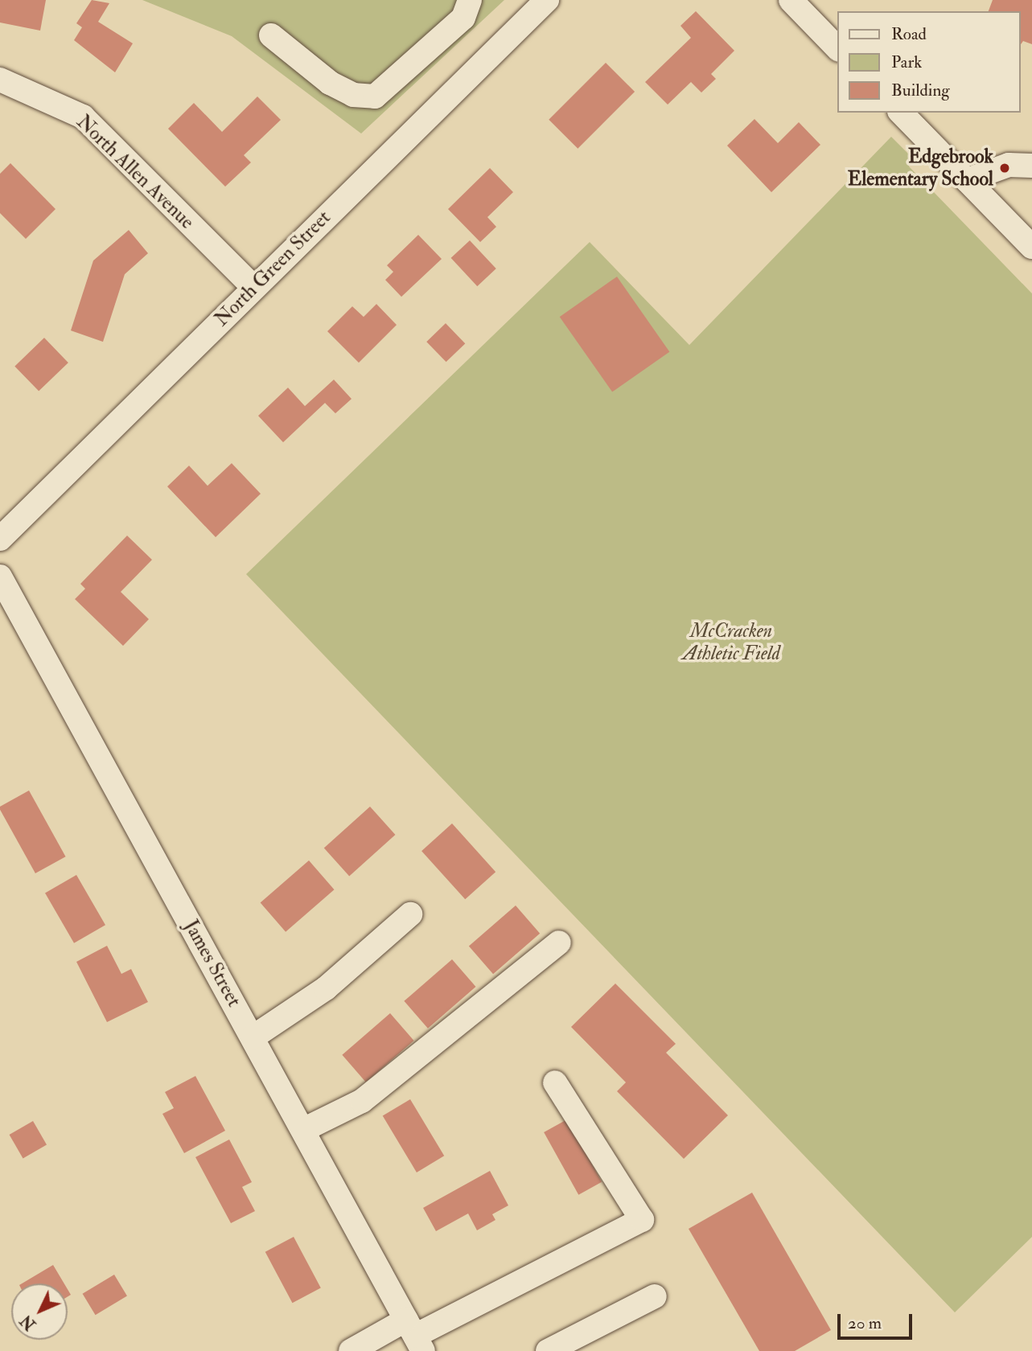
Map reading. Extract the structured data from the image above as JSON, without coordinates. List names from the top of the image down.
{
  "streets": {
    "street": ["North Allen Avenue", "North Green Street", "James Street"]
  },
  "crossings": [
    ["North Allen Avenue", "North Green Street"]
  ],
  "parks": ["McCracken Athletic Field"],
  "places": ["Edgebrook Elementary School"],
  "legend": ["Road", "Park", "Building"],
  "scale_bar": "20 m",
  "north": "bottom left"
}
